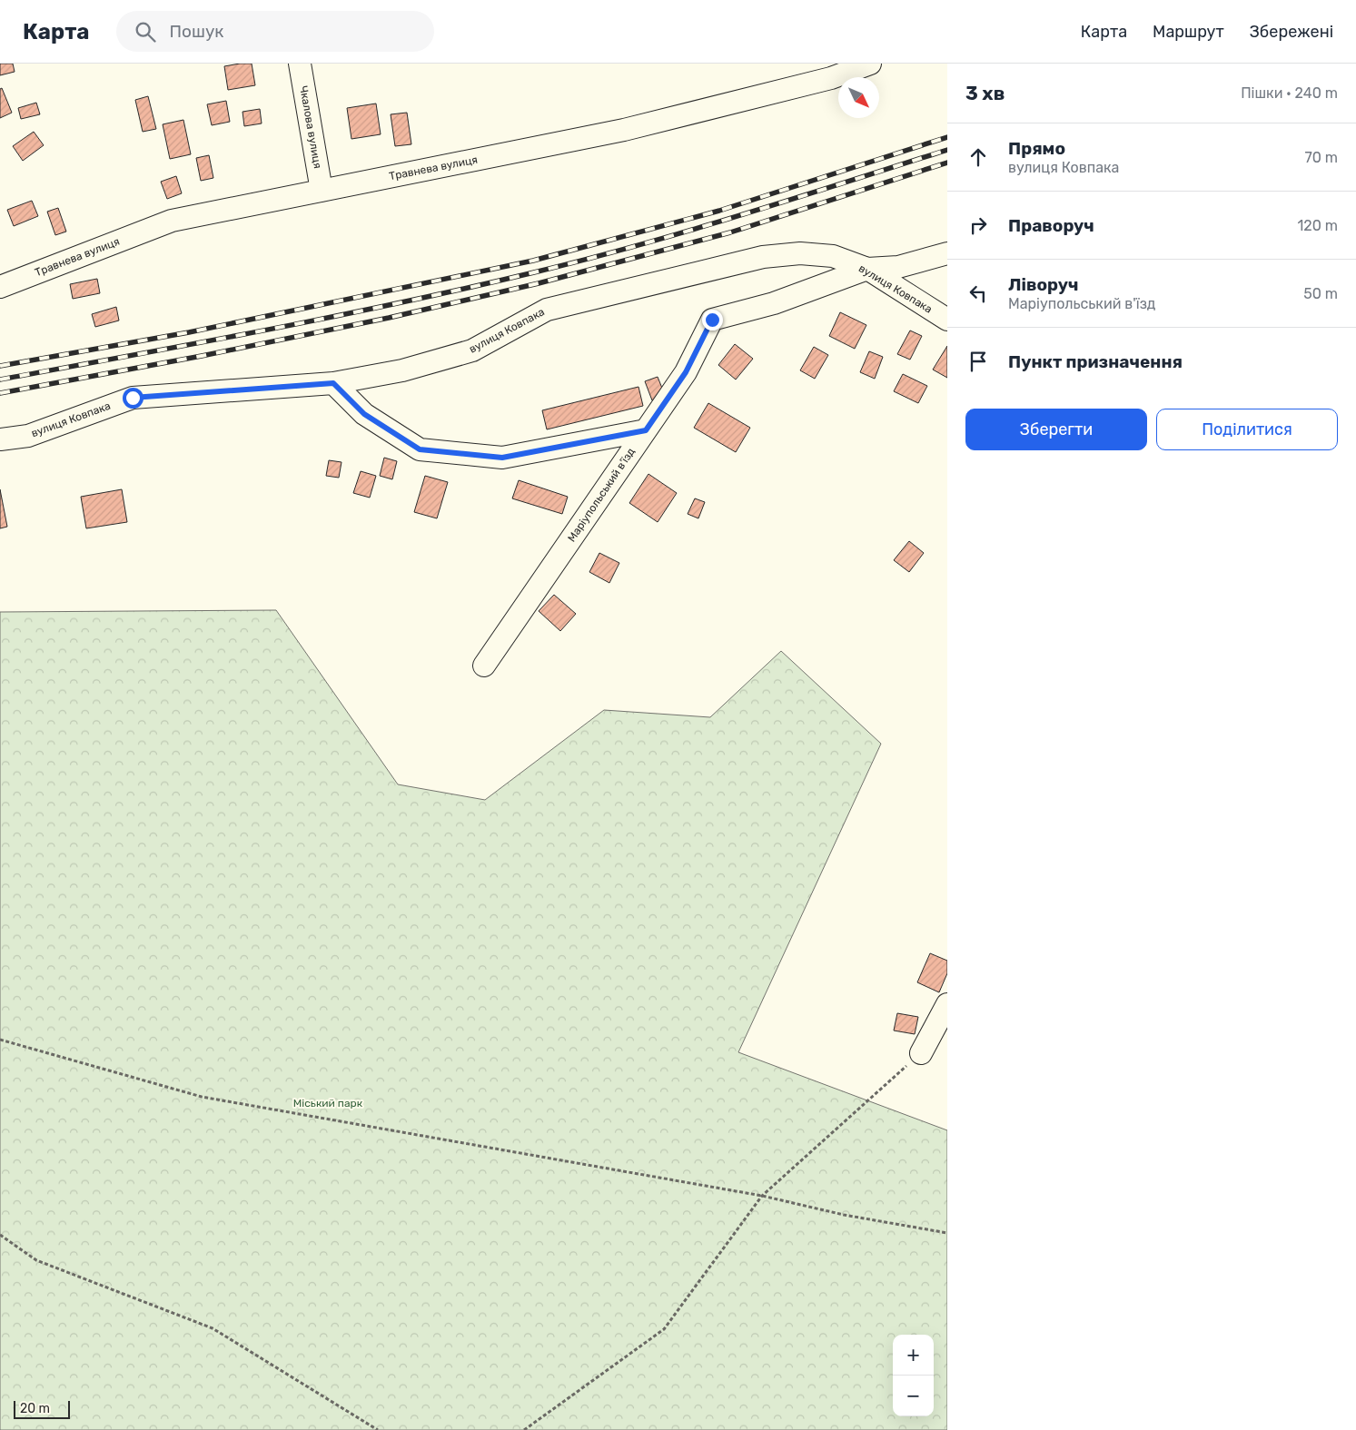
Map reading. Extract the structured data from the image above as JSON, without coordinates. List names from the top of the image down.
{
  "streets": {
    "street": [
      "Чкалова вулиця",
      "Травнева вулиця",
      "вулиця Ковпака",
      "Маріупольський в'їзд"
    ]
  },
  "crossings": [
    ["Чкалова вулиця", "Травнева вулиця"],
    ["вулиця Ковпака", "Маріупольський в'їзд"]
  ],
  "parks": ["Міський парк"],
  "scale_bar": "20 m",
  "north": "bottom right",
  "page": {
    "header": "Карта",
    "search": "Пошук",
    "nav": ["Карта", "Маршрут", "Збережені"],
    "heading": ["3 хв", "Пішки · 240 m"],
    "list": [
      ["Прямо", "вулиця Ковпака", "70 m"],
      ["Праворуч", "120 m"],
      ["Ліворуч", "Маріупольський в'їзд", "50 m"],
      "Пункт призначення"
    ],
    "buttons": ["Зберегти", "Поділитися"],
    "map_buttons": ["+", "−"],
    "scale": "20 m"
  }
}
